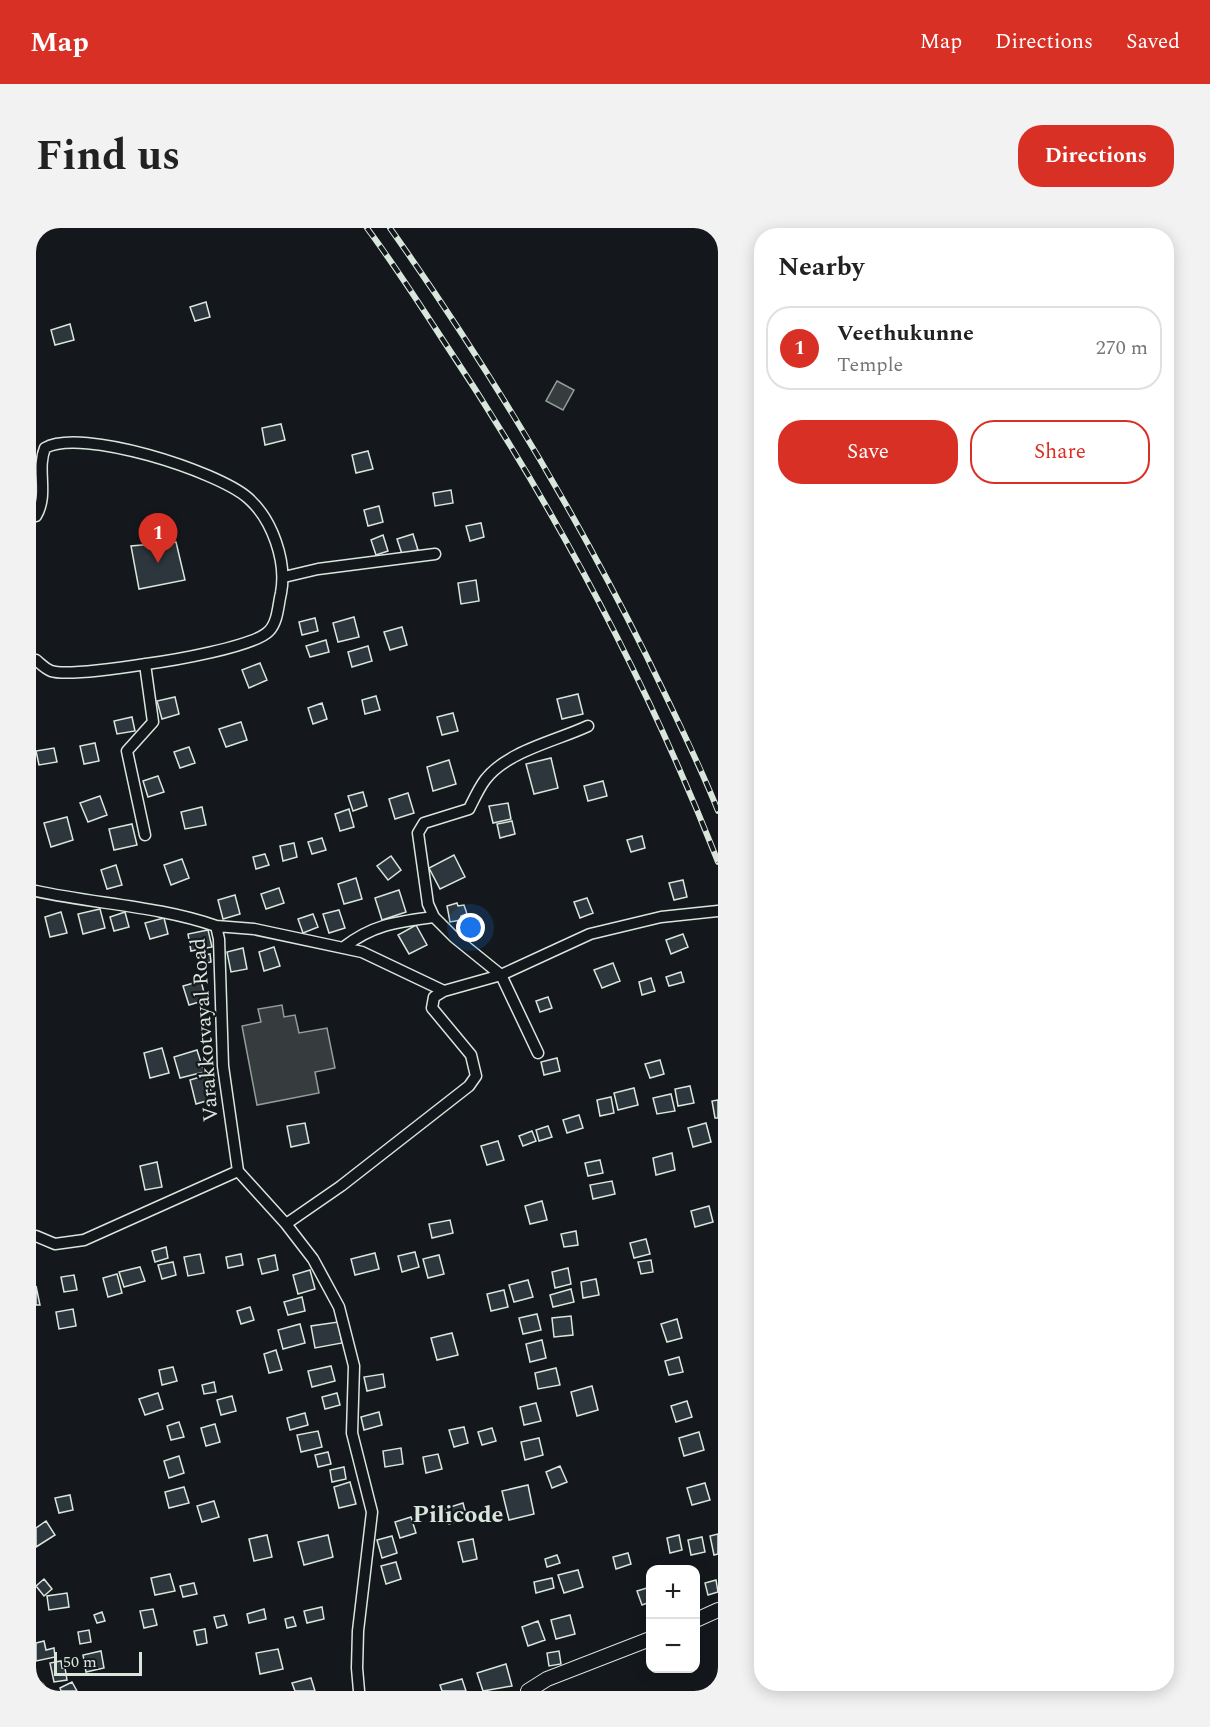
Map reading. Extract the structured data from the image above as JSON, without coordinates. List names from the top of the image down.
{
  "streets": {
    "street": ["Varakkotvayal Road"]
  },
  "districts": ["Pilicode"],
  "scale_bar": "50 m",
  "page": {
    "header": "Map",
    "nav": ["Map", "Directions", "Saved"],
    "title": "Find us",
    "buttons": [
      "Directions",
      ["Save", "Share"]
    ],
    "heading": "Nearby",
    "list": [
      {
        "mark": "1",
        "name": "Veethukunne",
        "note": "Temple",
        "value": "270 m"
      }
    ],
    "pins": "1",
    "map_buttons": ["+", "−"],
    "scale": "50 m"
  }
}
